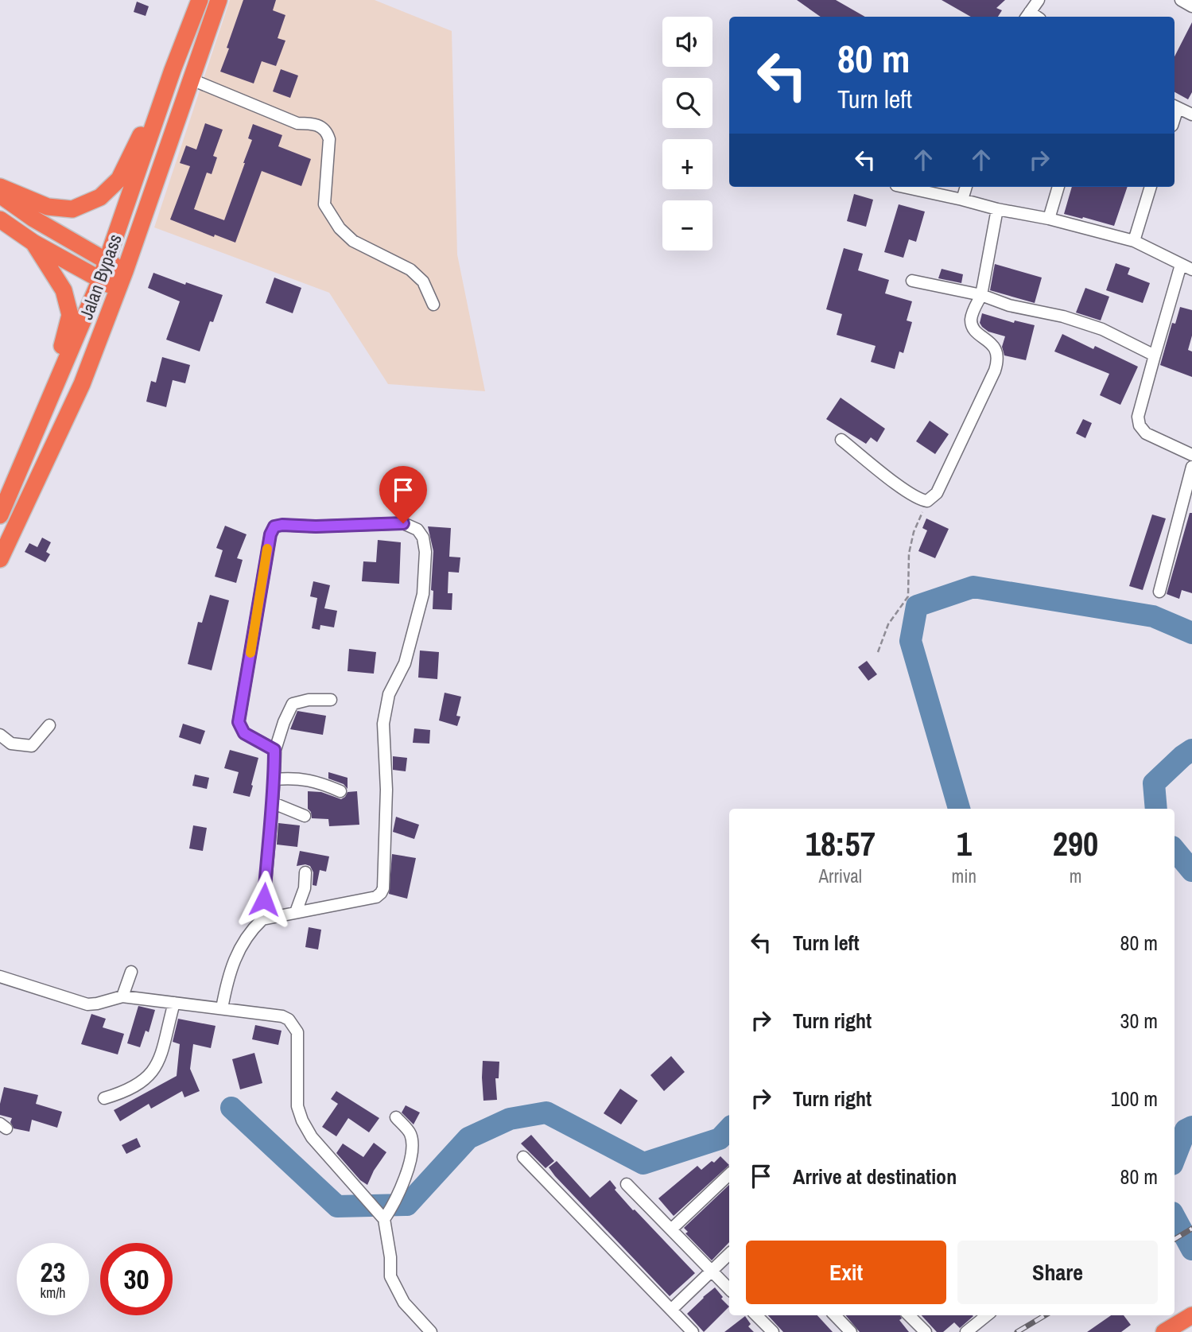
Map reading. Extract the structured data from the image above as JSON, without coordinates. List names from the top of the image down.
{
  "streets": {
    "highway": ["Jalan Bypass"]
  },
  "page": {
    "map_buttons": ["+", "−"],
    "turn": ["80 m", "Turn left"],
    "eta": [
      "18:57",
      "Arrival",
      "1",
      "min",
      "290",
      "m"
    ],
    "list": [
      {
        "name": "Turn left",
        "value": "80 m"
      },
      {
        "name": "Turn right",
        "value": "30 m"
      },
      {
        "name": "Turn right",
        "value": "100 m"
      },
      {
        "name": "Arrive at destination",
        "value": "80 m"
      }
    ],
    "buttons": ["Exit", "Share"],
    "speed": "23 km/h",
    "limit": "30"
  }
}
